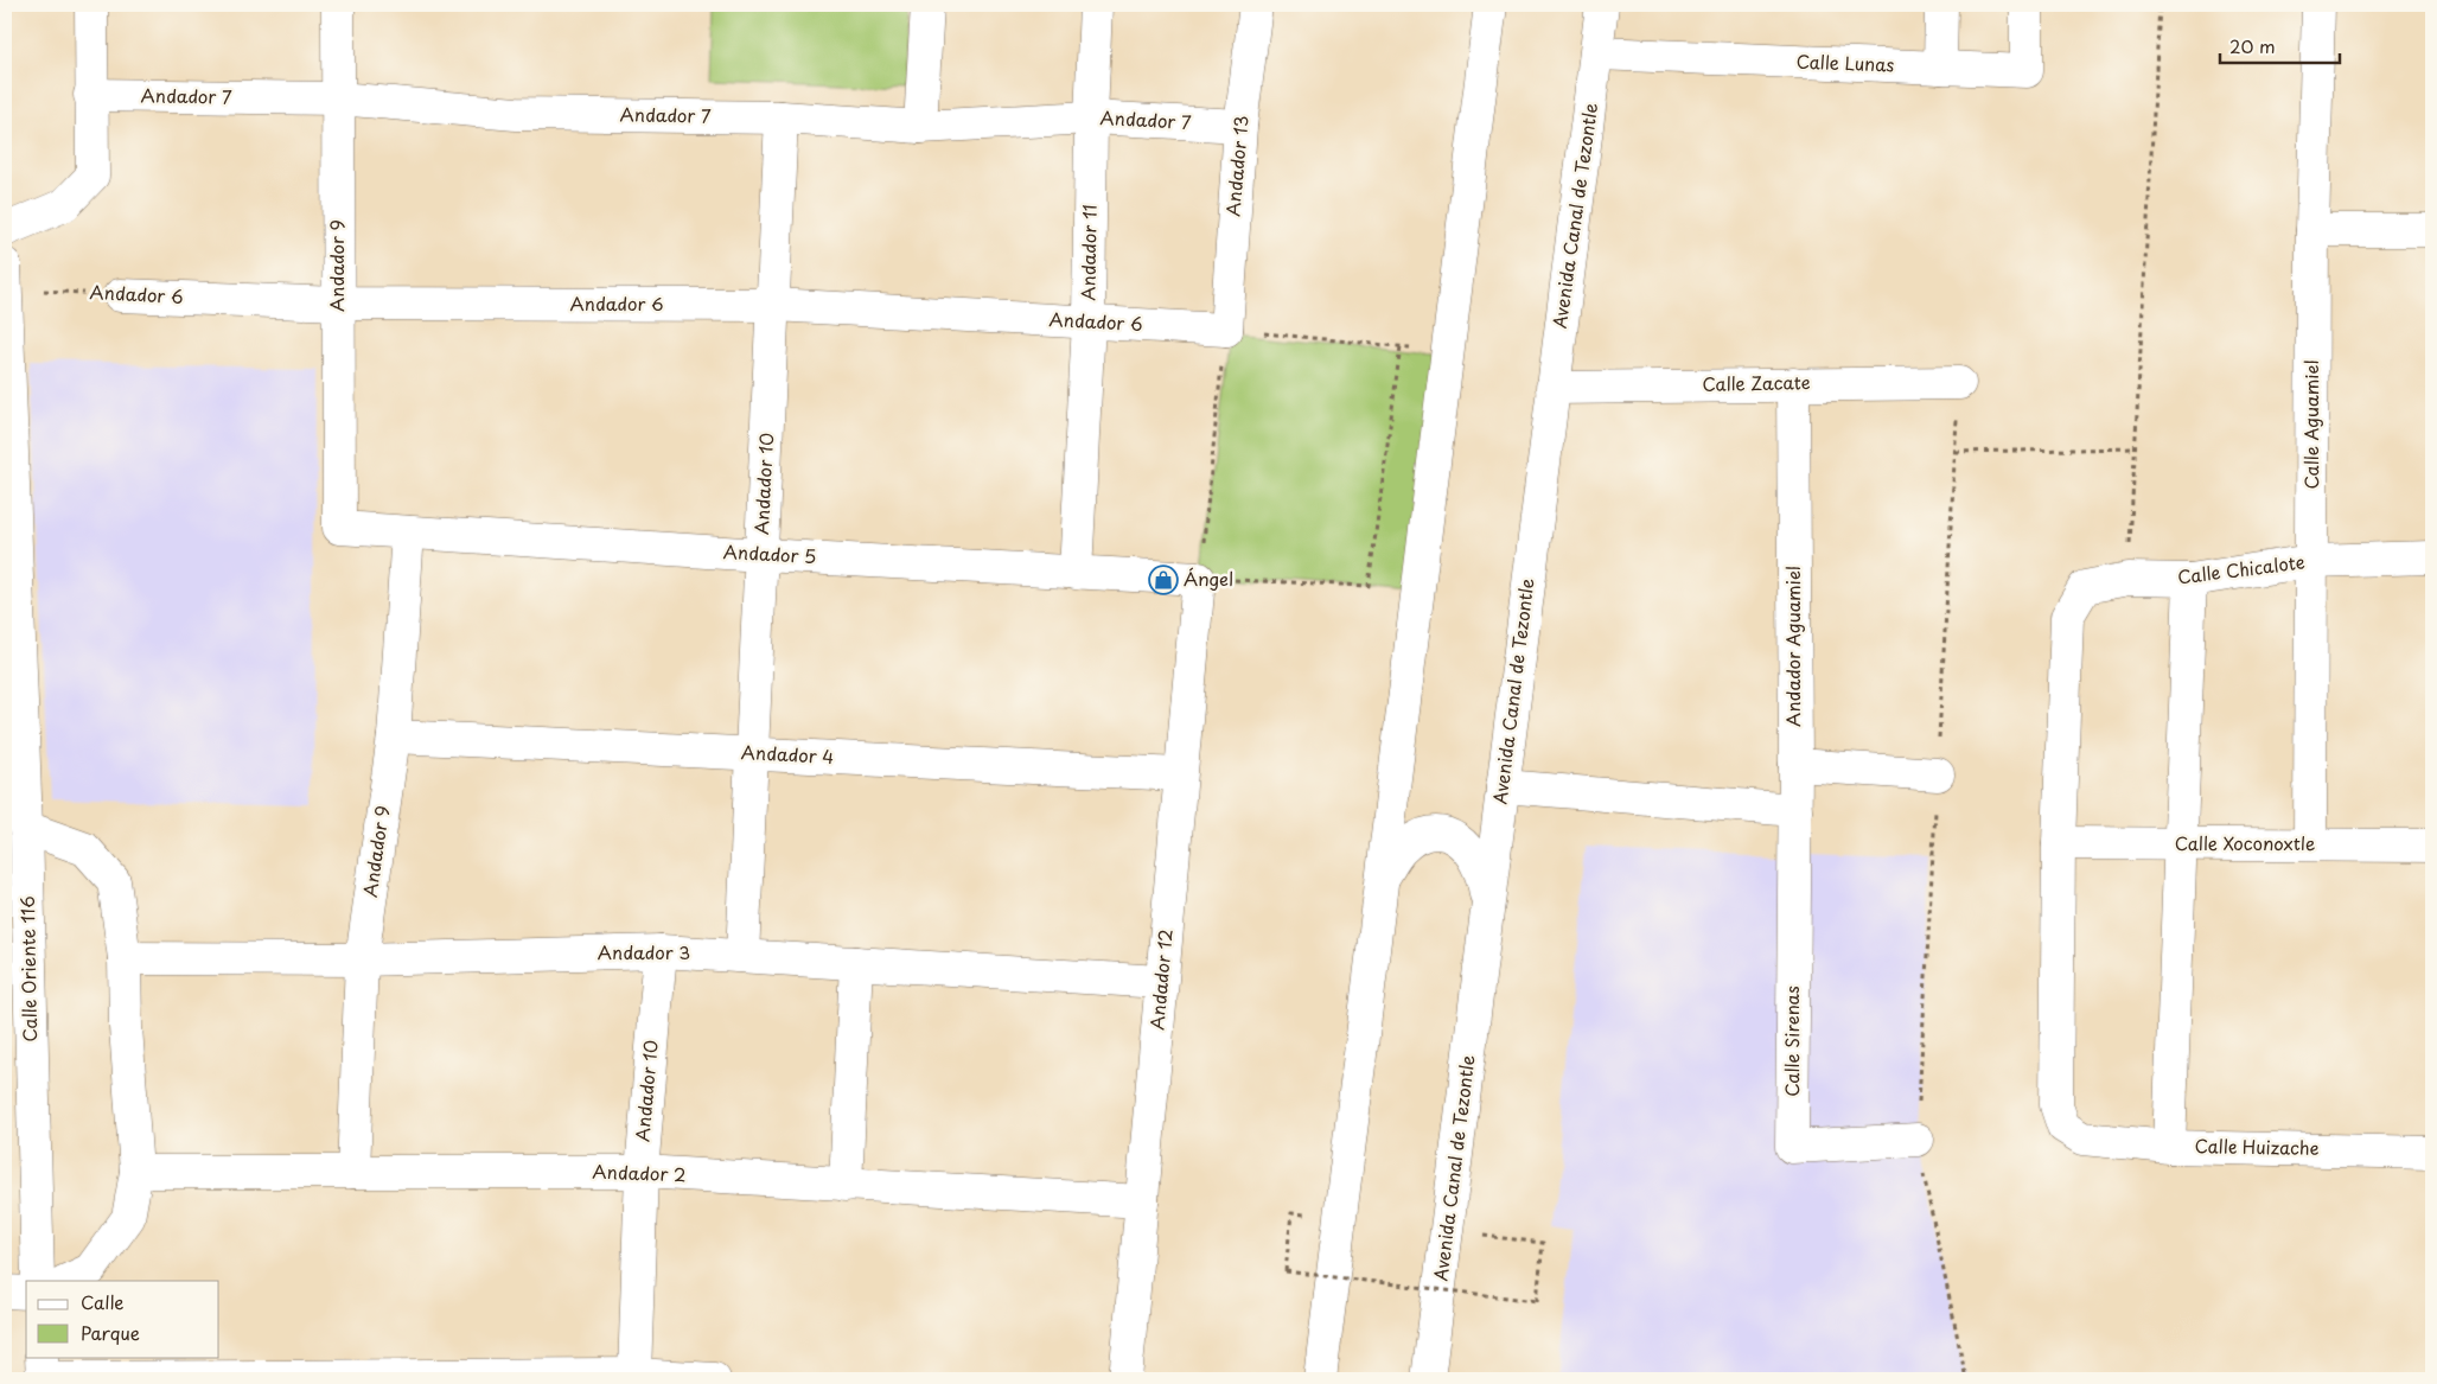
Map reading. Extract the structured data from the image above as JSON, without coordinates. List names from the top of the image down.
{
  "streets": {
    "street": [
      "Calle Lunas",
      "Andador 7",
      "Andador 13",
      "Avenida Canal de Tezontle",
      "Andador 11",
      "Andador 9",
      "Andador 6",
      "Calle Zacate",
      "Calle Aguamiel",
      "Andador 10",
      "Andador 5",
      "Calle Chicalote",
      "Andador Aguamiel",
      "Andador 4",
      "Calle Xoconoxtle",
      "Andador 3",
      "Calle Oriente 116",
      "Andador 12",
      "Calle Sirenas",
      "Calle Huizache",
      "Andador 2"
    ]
  },
  "crossings": [
    ["Calle Lunas", "Avenida Canal de Tezontle"],
    ["Andador 7", "Andador 13"],
    ["Andador 7", "Andador 11"],
    ["Andador 7", "Andador 9"],
    ["Andador 7", "Andador 10"],
    ["Andador 13", "Andador 6"],
    ["Avenida Canal de Tezontle", "Calle Zacate"],
    ["Andador 11", "Andador 6"],
    ["Andador 11", "Andador 5"],
    ["Andador 9", "Andador 6"],
    ["Andador 9", "Andador 5"],
    ["Andador 9", "Andador 4"],
    ["Andador 9", "Andador 3"],
    ["Andador 9", "Andador 2"],
    ["Andador 6", "Andador 10"],
    ["Andador 6", "Calle Oriente 116"],
    ["Calle Zacate", "Andador Aguamiel"],
    ["Calle Aguamiel", "Calle Chicalote"],
    ["Calle Aguamiel", "Calle Xoconoxtle"],
    ["Andador 10", "Andador 5"],
    ["Andador 10", "Andador 4"],
    ["Andador 10", "Andador 3"],
    ["Andador 10", "Andador 2"],
    ["Andador 5", "Andador 12"],
    ["Calle Chicalote", "Calle Xoconoxtle"],
    ["Calle Chicalote", "Calle Huizache"],
    ["Andador Aguamiel", "Calle Sirenas"],
    ["Andador 4", "Andador 12"],
    ["Calle Xoconoxtle", "Calle Huizache"],
    ["Andador 3", "Andador 12"],
    ["Andador 12", "Andador 2"]
  ],
  "places": {
    "shop": ["Ángel"]
  },
  "legend": ["Calle", "Parque"],
  "scale_bar": "20 m"
}
